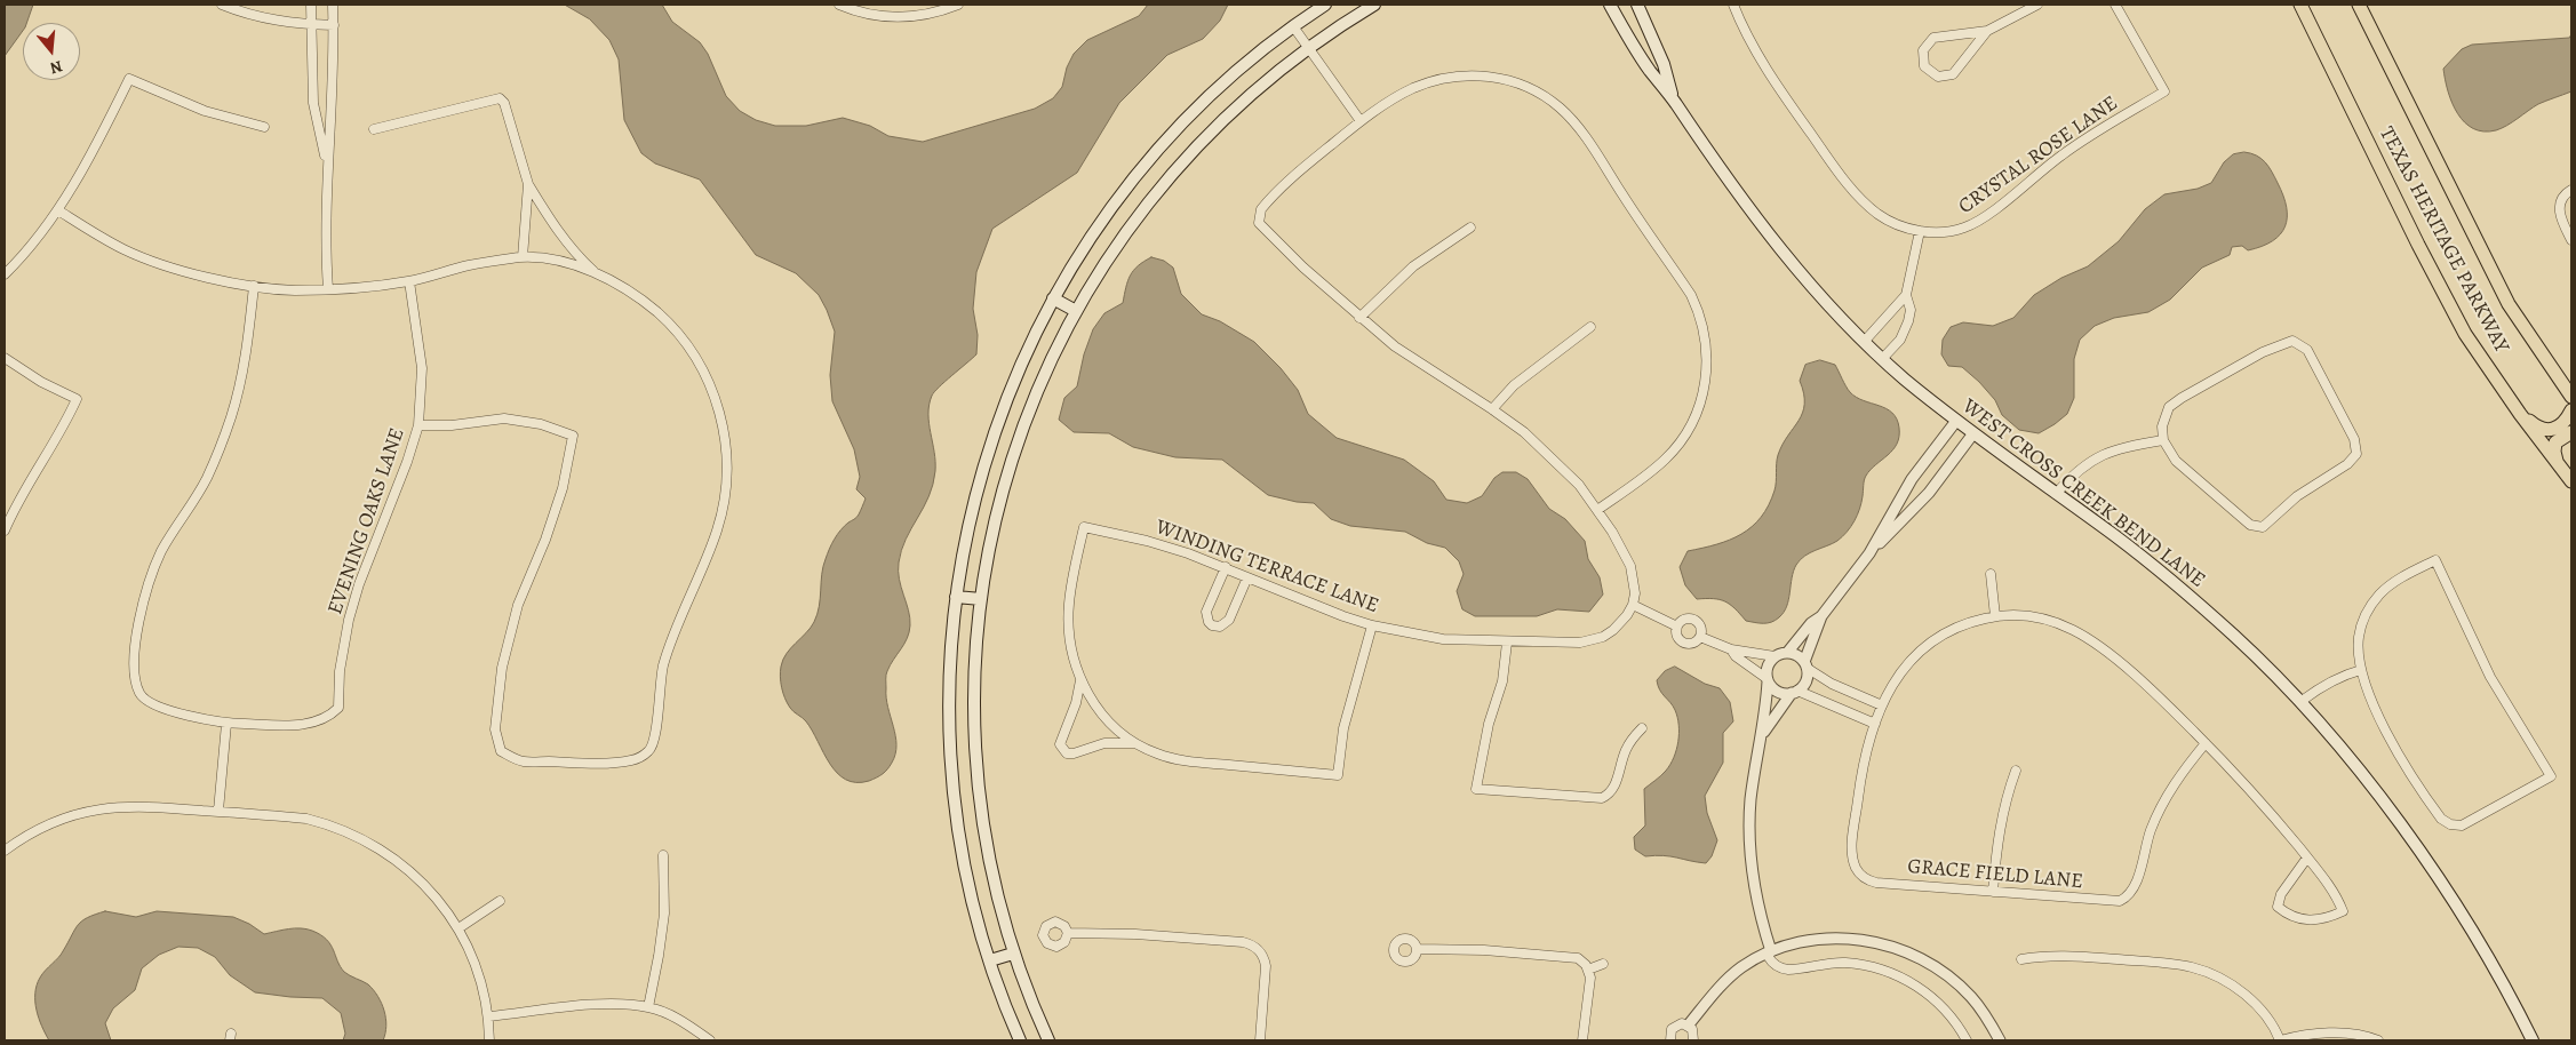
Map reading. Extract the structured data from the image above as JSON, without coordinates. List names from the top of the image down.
{
  "streets": {
    "main road": ["TEXAS HERITAGE PARKWAY", "WEST CROSS CREEK BEND LANE"],
    "street": [
      "CRYSTAL ROSE LANE",
      "EVENING OAKS LANE",
      "WINDING TERRACE LANE",
      "GRACE FIELD LANE"
    ]
  },
  "north": "bottom"
}
